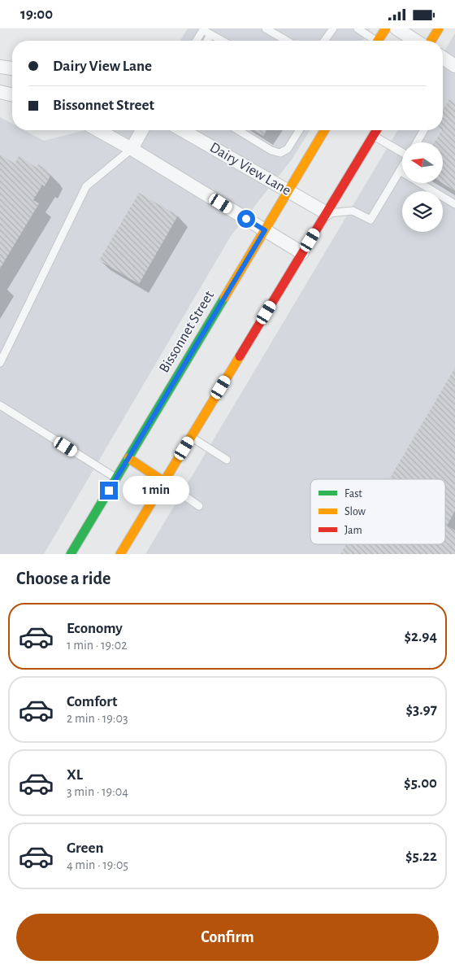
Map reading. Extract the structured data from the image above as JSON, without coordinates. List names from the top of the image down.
{
  "streets": {
    "main road": ["Bissonnet Street"],
    "street": ["Dairy View Lane"]
  },
  "crossings": [
    ["Dairy View Lane", "Bissonnet Street"]
  ],
  "legend": ["Fast", "Slow", "Jam"],
  "north": "left",
  "page": {
    "status": "19:00",
    "banner": ["Dairy View Lane", "Bissonnet Street"],
    "bubble": "1 min",
    "heading": "Choose a ride",
    "list": [
      {
        "name": "Economy",
        "note": "1 min · 19:02",
        "value": "$2.94"
      },
      {
        "name": "Comfort",
        "note": "2 min · 19:03",
        "value": "$3.97"
      },
      {
        "name": "XL",
        "note": "3 min · 19:04",
        "value": "$5.00"
      },
      {
        "name": "Green",
        "note": "4 min · 19:05",
        "value": "$5.22"
      }
    ],
    "buttons": "Confirm"
  }
}
